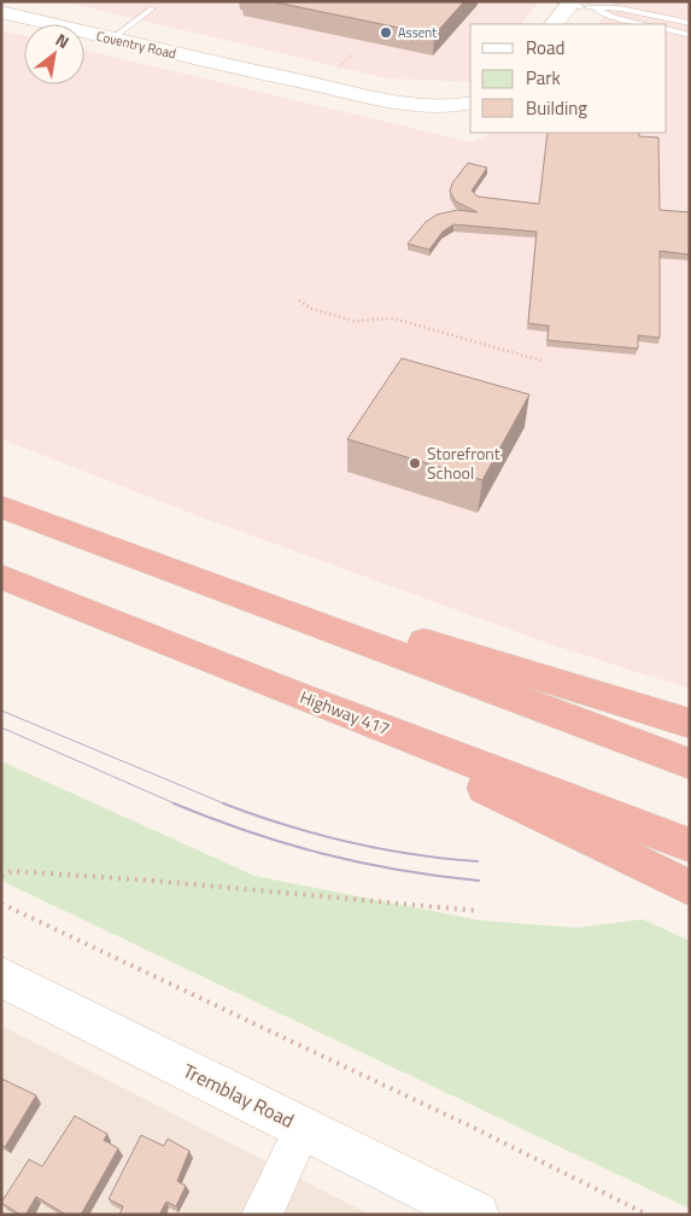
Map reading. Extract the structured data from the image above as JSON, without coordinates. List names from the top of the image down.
{
  "streets": {
    "highway": ["Highway 417"],
    "main road": ["Coventry Road", "Tremblay Road"]
  },
  "places": ["Assent", "Storefront School"],
  "legend": ["Road", "Park", "Building"],
  "north": "top right"
}
